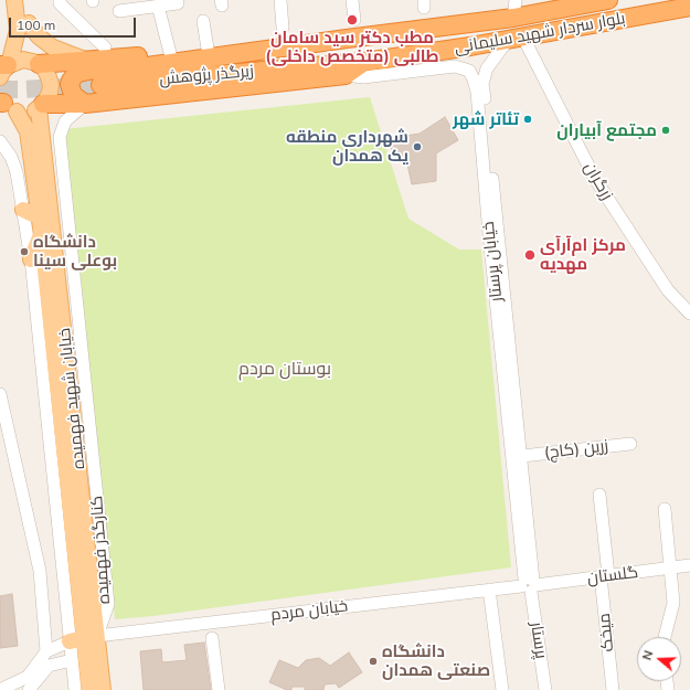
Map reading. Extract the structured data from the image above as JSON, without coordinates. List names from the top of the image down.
{
  "streets": {
    "highway": ["بلوار سردار شهید سلیمانی", "زیرگذر پژوهش"],
    "main road": ["خیابان شهید فهمیده"],
    "street": [
      "زرگران",
      "خیابان پرستار",
      "زرین (کاج)",
      "کنارگذر فهمیده",
      "گلستان",
      "خیابان مردم",
      "میخک",
      "پرستار"
    ]
  },
  "crossings": [
    ["بلوار سردار شهید سلیمانی", "زیرگذر پژوهش"],
    ["بلوار سردار شهید سلیمانی", "زرگران"],
    ["بلوار سردار شهید سلیمانی", "خیابان پرستار"],
    ["زرگران", "خیابان پرستار"],
    ["خیابان پرستار", "زرین (کاج)"],
    ["خیابان پرستار", "گلستان"],
    ["خیابان پرستار", "خیابان مردم"],
    ["خیابان پرستار", "پرستار"],
    ["خیابان شهید فهمیده", "کنارگذر فهمیده"],
    ["خیابان شهید فهمیده", "خیابان مردم"],
    ["کنارگذر فهمیده", "خیابان مردم"],
    ["گلستان", "خیابان مردم"],
    ["گلستان", "میخک"],
    ["گلستان", "پرستار"],
    ["خیابان مردم", "پرستار"]
  ],
  "districts": ["بوستان مردم"],
  "places": [
    "مطب دکتر سید سامان طالبی (متخصص داخلی)",
    "تئاتر شهر",
    "مجتمع آبیاران",
    "شهرداری منطقه یک همدان",
    "دانشگاه بوعلی سینا",
    "مرکز ام‌آر‌آی مهدیه",
    "دانشگاه صنعتی همدان"
  ],
  "scale_bar": "100 m",
  "north": "left"
}
